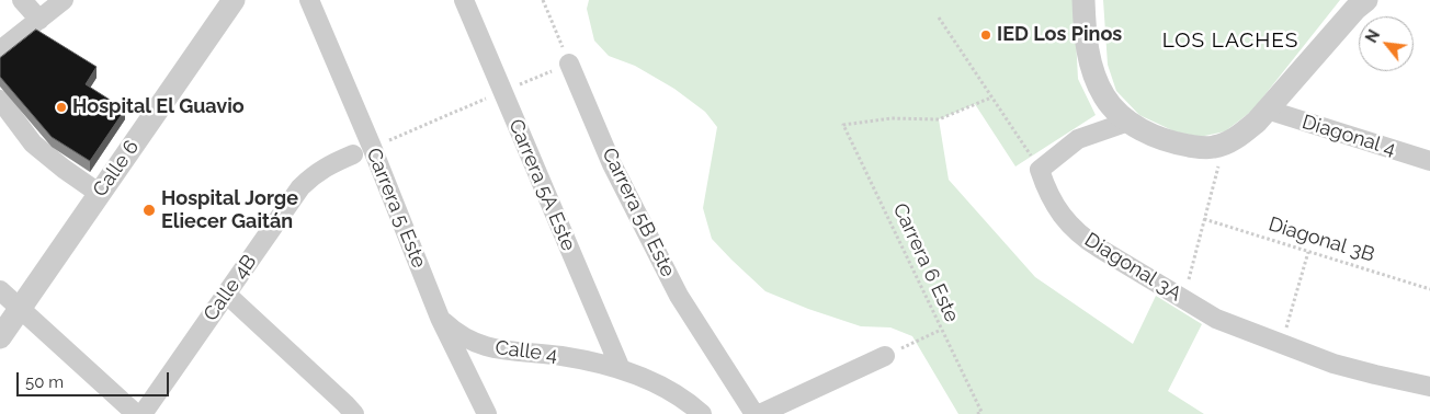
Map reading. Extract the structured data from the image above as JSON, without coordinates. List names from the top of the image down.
{
  "streets": {
    "street": [
      "Diagonal 4",
      "Calle 6",
      "Carrera 5A Este",
      "Carrera 5 Este",
      "Carrera 5B Este",
      "Diagonal 3A",
      "Calle 4B",
      "Calle 4"
    ],
    "path": ["Diagonal 3B", "Carrera 6 Este"]
  },
  "crossings": [
    ["Carrera 5A Este", "Calle 4"],
    ["Carrera 5 Este", "Calle 4"]
  ],
  "districts": ["LOS LACHES"],
  "places": ["IED Los Pinos", "Hospital El Guavio", "Hospital Jorge Eliecer Gaitán"],
  "scale_bar": "50 m",
  "north": "top left"
}
